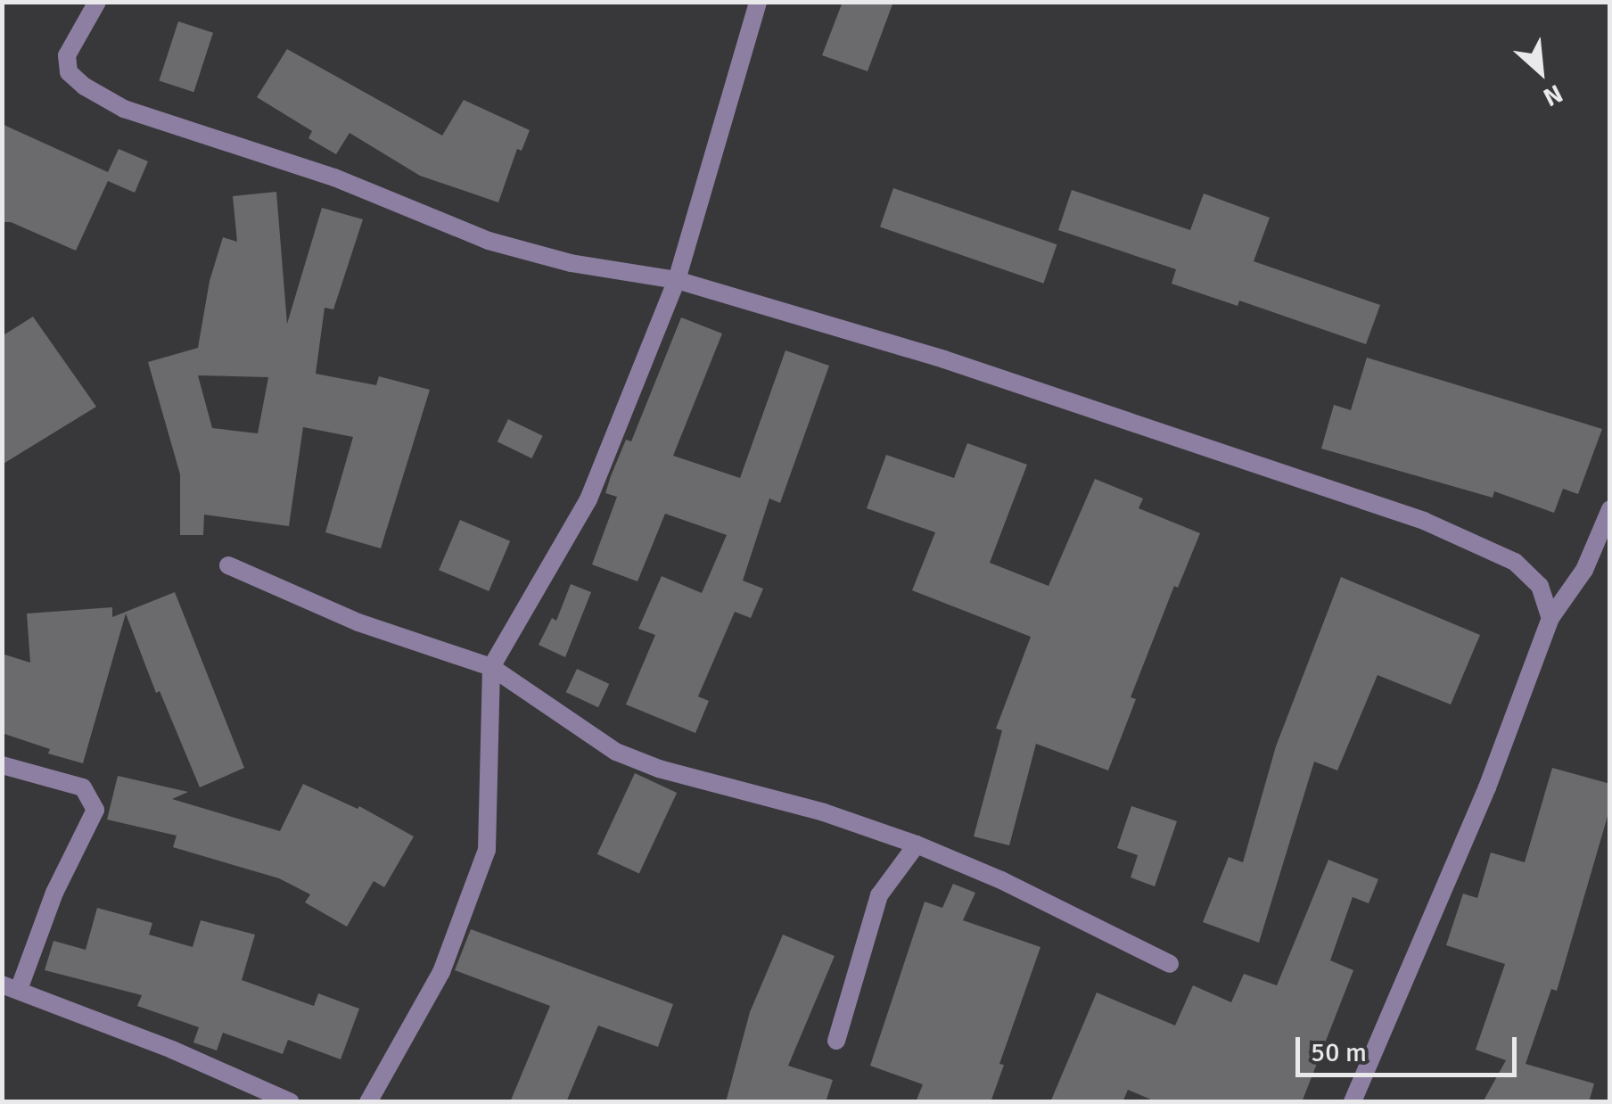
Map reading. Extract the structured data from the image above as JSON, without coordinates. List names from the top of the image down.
{
  "scale_bar": "50 m",
  "north": "bottom right"
}
